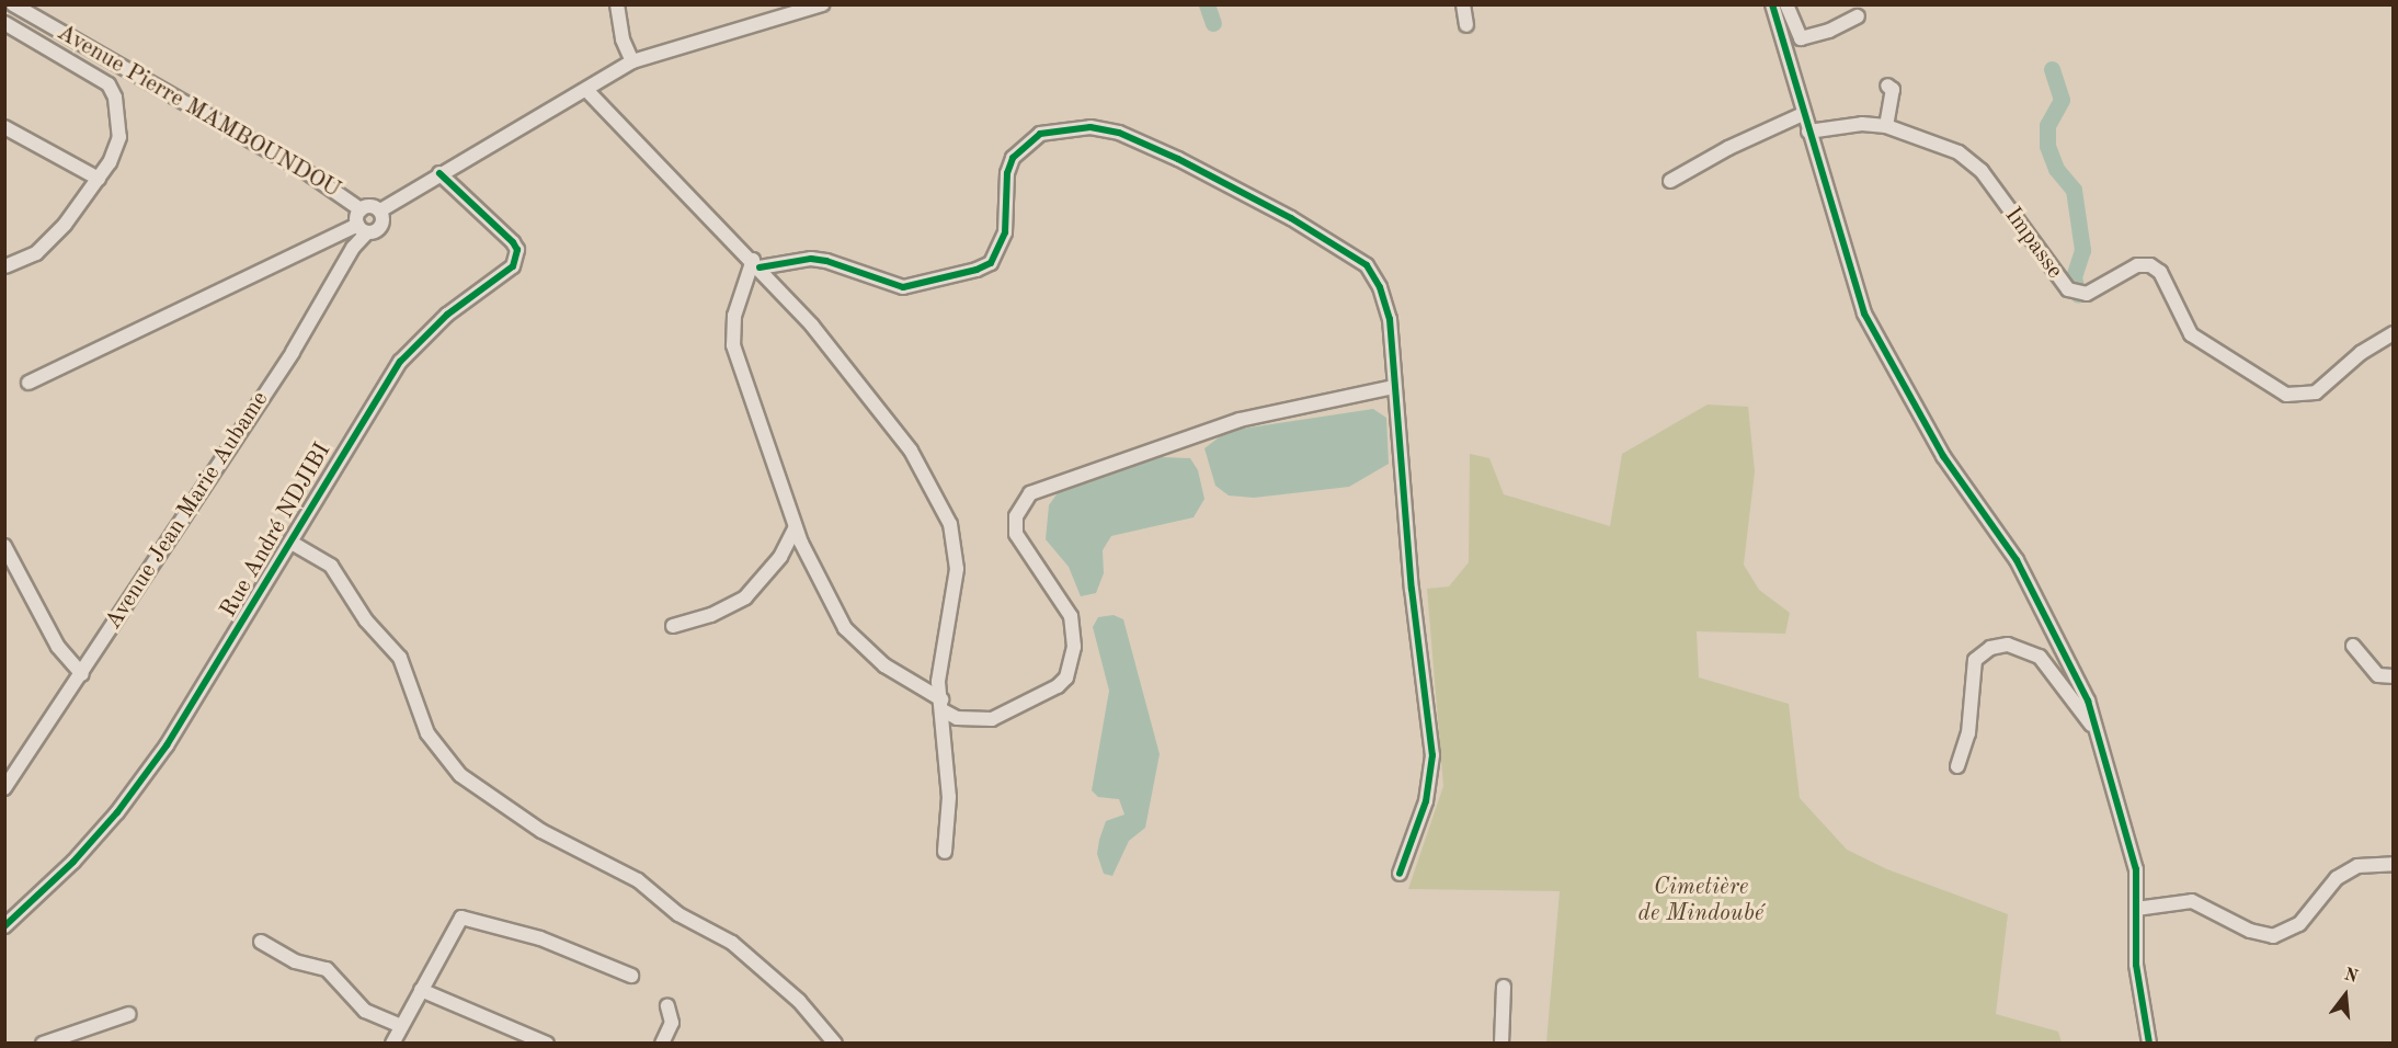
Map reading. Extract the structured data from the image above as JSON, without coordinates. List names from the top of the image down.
{
  "streets": {
    "street": [
      "Avenue Pierre MAMBOUNDOU",
      "Impasse",
      "Avenue Jean Marie Aubame",
      "Rue André NDJIBI"
    ]
  },
  "parks": ["Cimetière de Mindoubé"],
  "north": "top"
}
